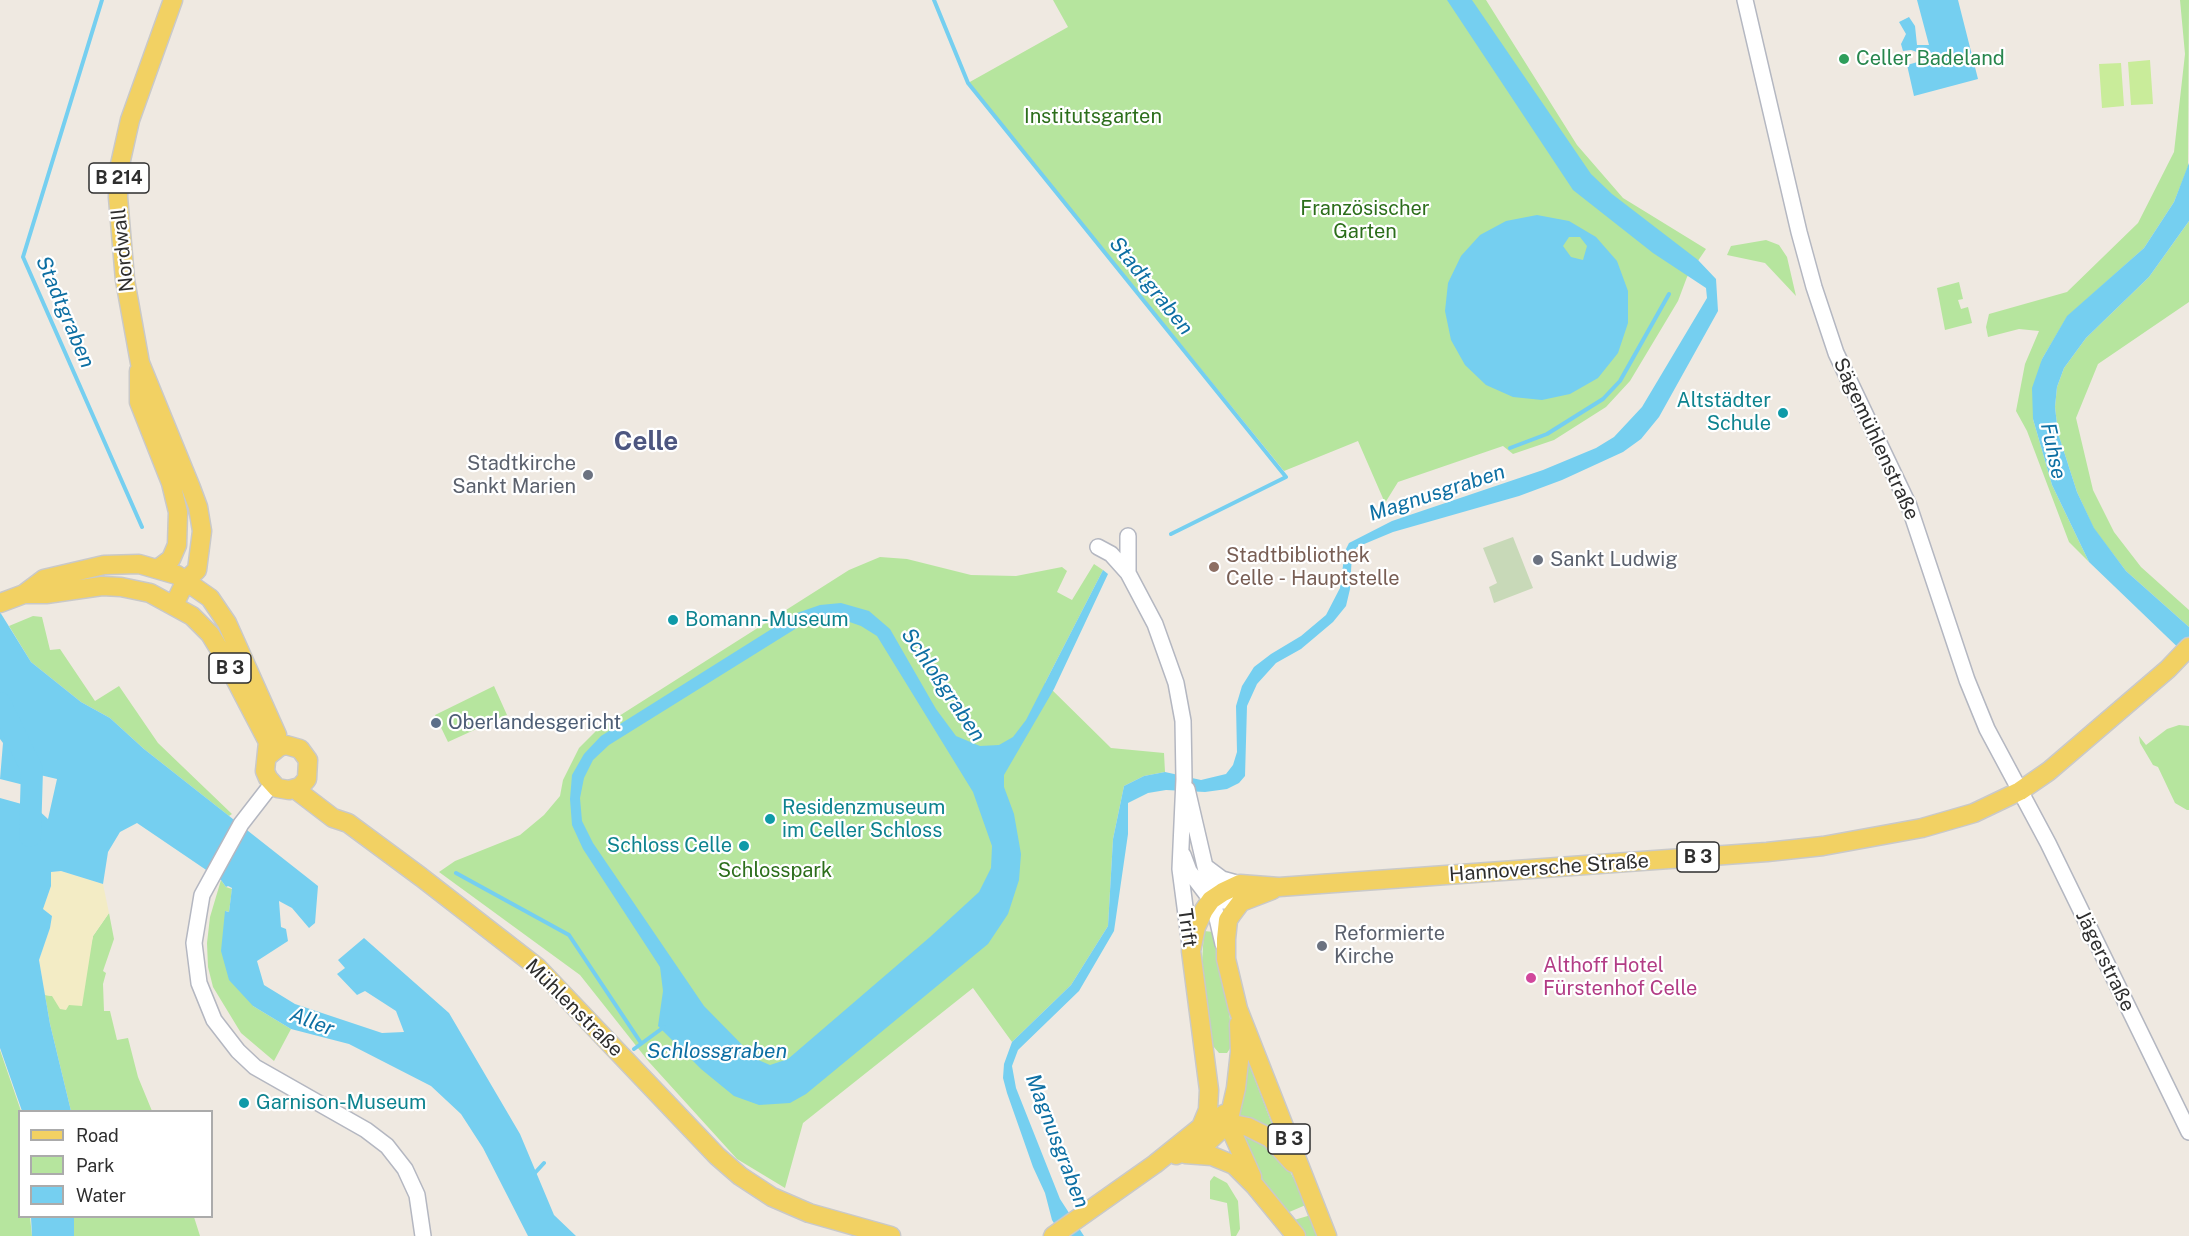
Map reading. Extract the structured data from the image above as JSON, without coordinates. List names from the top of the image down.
{
  "streets": {
    "main road": [
      "B 214",
      "Nordwall",
      "B 3",
      "Hannoversche Straße",
      "Trift",
      "Mühlenstraße"
    ],
    "street": ["Sägemühlenstraße", "Jägerstraße"]
  },
  "crossings": [
    ["B 214", "Nordwall"],
    ["B 214", "B 3"],
    ["Nordwall", "B 3"],
    ["Sägemühlenstraße", "Hannoversche Straße"],
    ["Sägemühlenstraße", "Jägerstraße"],
    ["B 3", "Hannoversche Straße"],
    ["B 3", "Trift"],
    ["B 3", "Mühlenstraße"],
    ["Hannoversche Straße", "Jägerstraße"]
  ],
  "districts": ["Celle"],
  "water": [
    "Stadtgraben",
    "Fuhse",
    "Magnusgraben",
    "Schloßgraben",
    "Aller",
    "Schlossgraben"
  ],
  "parks": ["Institutsgarten", "Französischer Garten", "Schlosspark"],
  "places": [
    "Celler Badeland",
    "Altstädter Schule",
    "Stadtkirche Sankt Marien",
    "Sankt Ludwig",
    "Stadtbibliothek Celle - Hauptstelle",
    "Bomann-Museum",
    "Oberlandesgericht",
    "Residenzmuseum im Celler Schloss",
    "Schloss Celle",
    "Reformierte Kirche",
    "Althoff Hotel Fürstenhof Celle",
    "Garnison-Museum"
  ],
  "legend": ["Road", "Park", "Water"]
}
